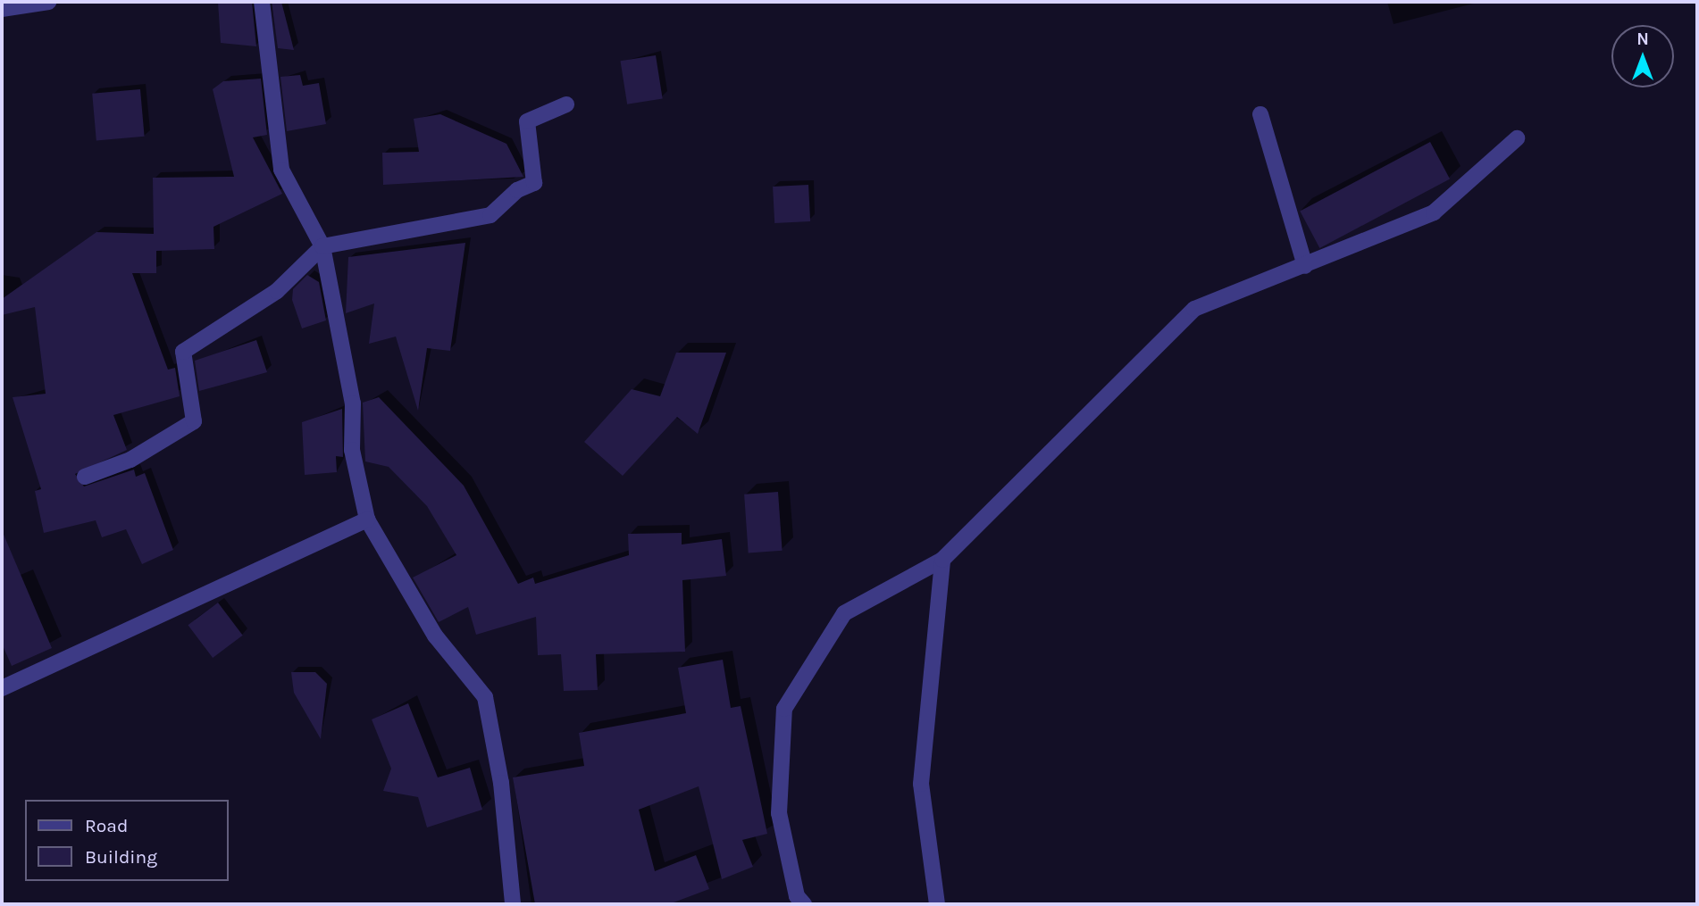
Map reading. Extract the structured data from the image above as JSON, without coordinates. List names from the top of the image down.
{
  "legend": ["Road", "Building"],
  "north": "top"
}
